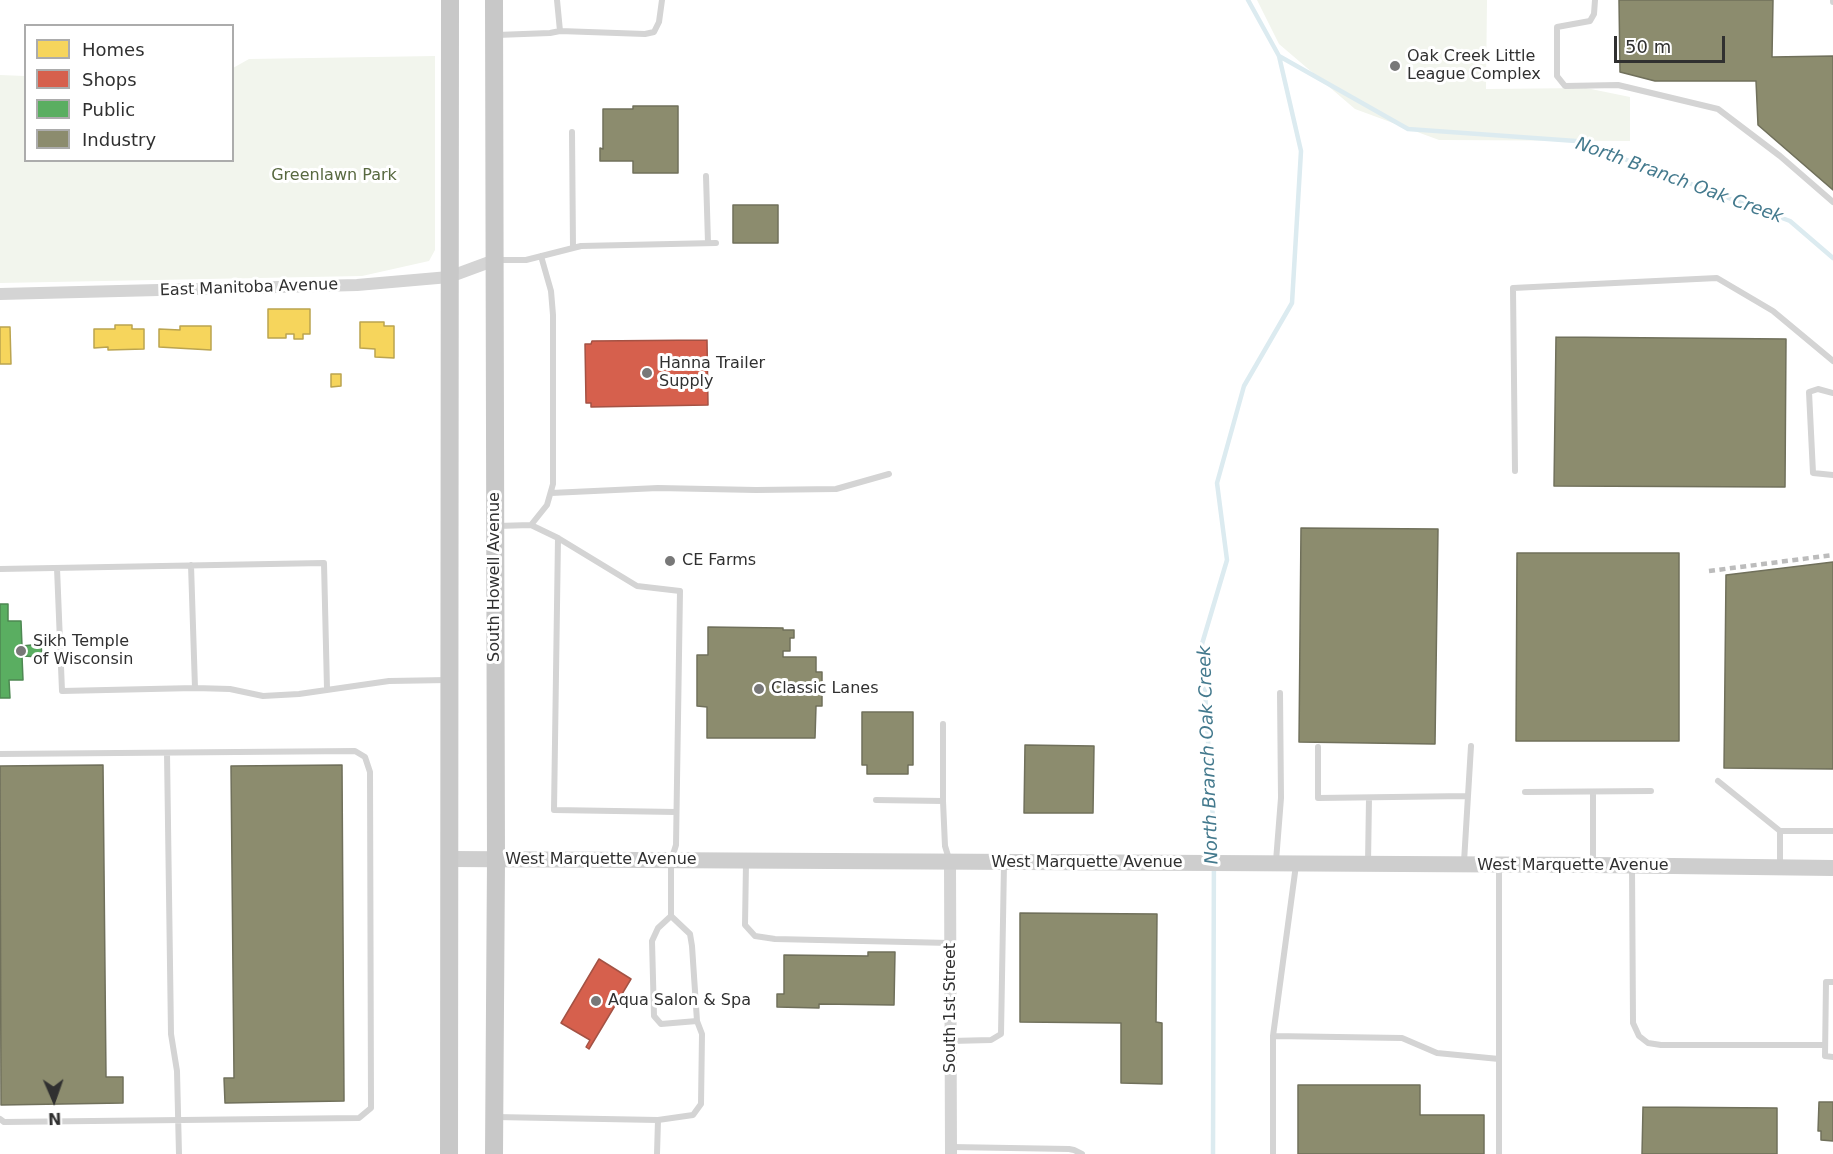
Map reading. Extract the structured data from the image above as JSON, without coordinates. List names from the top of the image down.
{
  "streets": {
    "main road": ["South Howell Avenue"],
    "street": ["East Manitoba Avenue", "West Marquette Avenue", "South 1st Street"]
  },
  "crossings": [
    ["East Manitoba Avenue", "South Howell Avenue"],
    ["South Howell Avenue", "West Marquette Avenue"],
    ["West Marquette Avenue", "South 1st Street"]
  ],
  "water": ["North Branch Oak Creek"],
  "parks": ["Greenlawn Park"],
  "places": [
    "Oak Creek Little League Complex",
    "Hanna Trailer Supply",
    "CE Farms",
    "Sikh Temple of Wisconsin",
    "Classic Lanes",
    "Aqua Salon & Spa"
  ],
  "legend": [
    "Homes",
    "Shops",
    "Public",
    "Industry"
  ],
  "scale_bar": "50 m",
  "north": "bottom"
}
